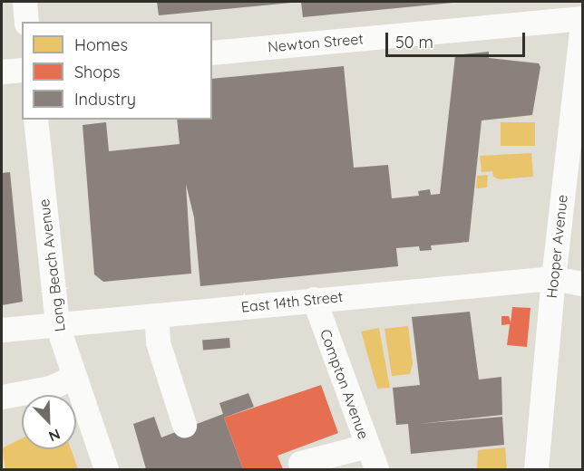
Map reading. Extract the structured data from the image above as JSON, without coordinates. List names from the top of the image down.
{
  "streets": {
    "street": [
      "Newton Street",
      "Hooper Avenue",
      "Long Beach Avenue",
      "East 14th Street",
      "Compton Avenue"
    ]
  },
  "crossings": [
    ["Hooper Avenue", "East 14th Street"],
    ["Long Beach Avenue", "East 14th Street"],
    ["East 14th Street", "Compton Avenue"]
  ],
  "legend": ["Homes", "Shops", "Industry"],
  "scale_bar": "50 m",
  "north": "bottom right"
}
